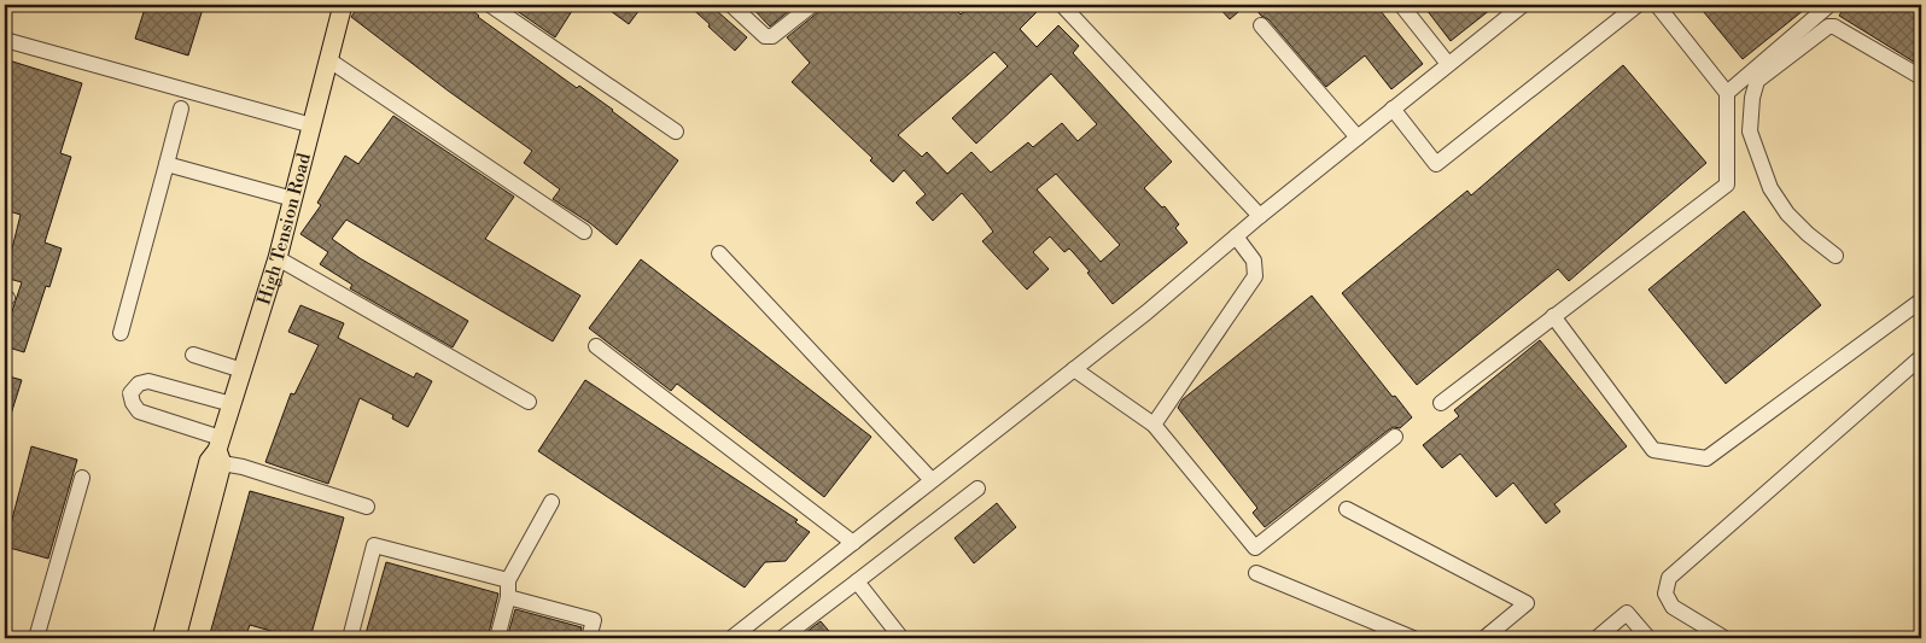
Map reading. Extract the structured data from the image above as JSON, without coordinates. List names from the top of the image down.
{
  "streets": {
    "main road": ["High Tension Road"]
  }
}
